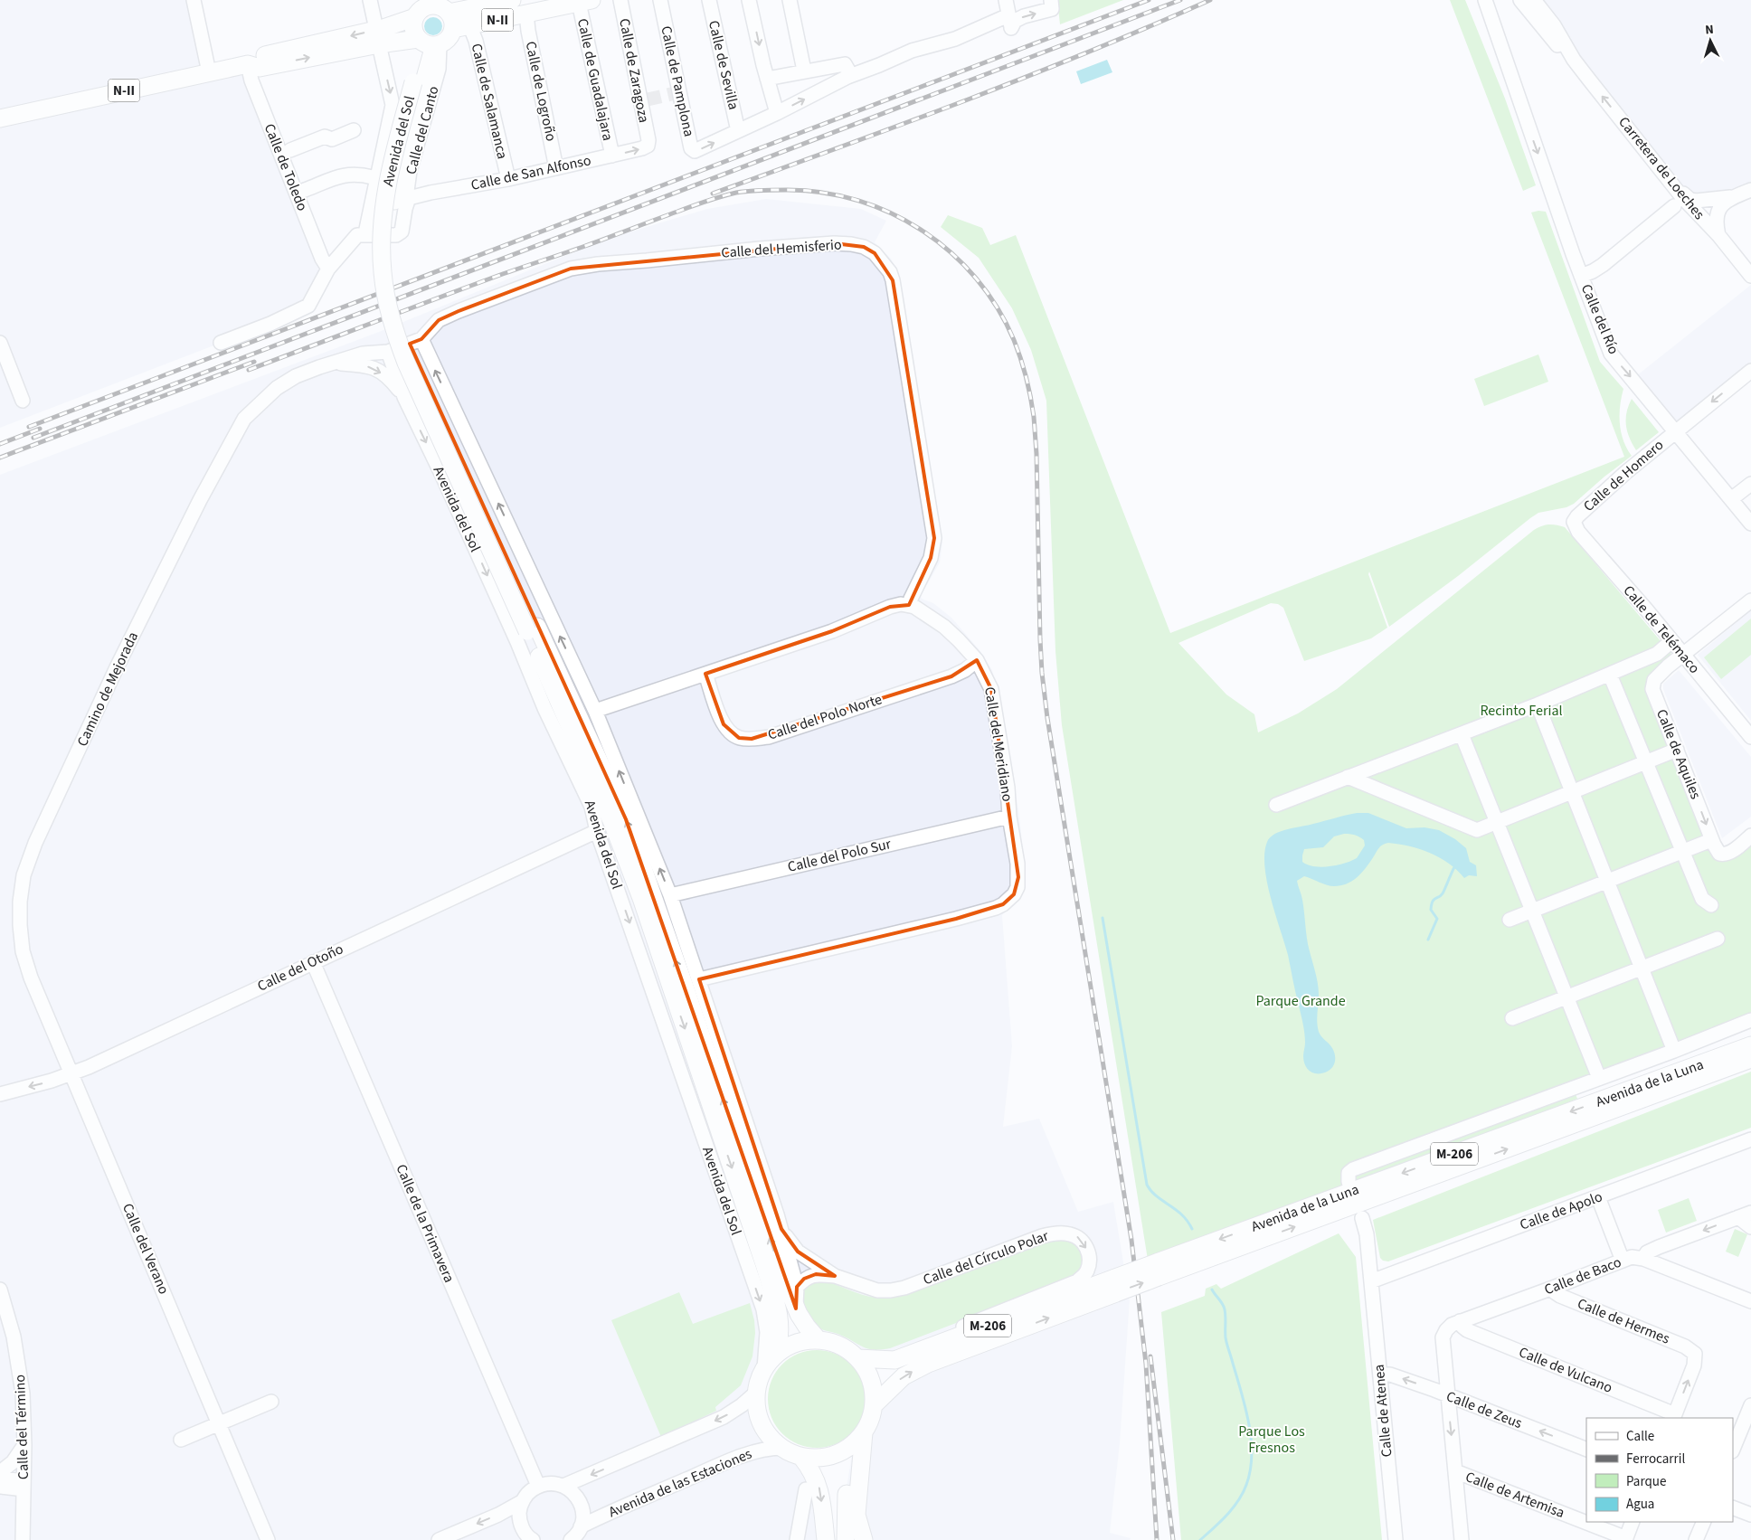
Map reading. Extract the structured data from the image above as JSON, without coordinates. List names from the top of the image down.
{
  "streets": {
    "main road": [
      "N-II",
      "Avenida del Sol",
      "Avenida de la Luna",
      "M-206"
    ],
    "street": [
      "Calle de Sevilla",
      "Calle de Zaragoza",
      "Calle de Guadalajara",
      "Calle de Pamplona",
      "Calle de Logroño",
      "Calle de Salamanca",
      "Calle del Canto",
      "Calle de Toledo",
      "Carretera de Loeches",
      "Calle de San Alfonso",
      "Calle del Hemisferio",
      "Calle del Río",
      "Calle de Homero",
      "Calle de Telémaco",
      "Camino de Mejorada",
      "Calle del Polo Norte",
      "Calle del Meridiano",
      "Calle de Aquiles",
      "Calle del Polo Sur",
      "Calle del Otoño",
      "Calle de Apolo",
      "Calle de la Primavera",
      "Calle del Verano",
      "Calle del Círculo Polar",
      "Calle de Baco",
      "Calle de Hermes",
      "Calle de Vulcano",
      "Calle de Zeus",
      "Calle de Atenea",
      "Calle del Término",
      "Avenida de las Estaciones",
      "Calle de Artemisa"
    ]
  },
  "crossings": [
    ["N-II", "Calle de Guadalajara"],
    ["N-II", "Calle de Logroño"],
    ["N-II", "Calle de Salamanca"],
    ["N-II", "Calle del Canto"],
    ["N-II", "Avenida del Sol"],
    ["N-II", "Calle de Toledo"],
    ["Calle de Sevilla", "Calle de Pamplona"],
    ["Calle de Zaragoza", "Calle de San Alfonso"],
    ["Calle de Guadalajara", "Calle de San Alfonso"],
    ["Calle de Logroño", "Calle de San Alfonso"],
    ["Calle de Salamanca", "Calle del Canto"],
    ["Calle de Salamanca", "Avenida del Sol"],
    ["Calle de Salamanca", "Calle de San Alfonso"],
    ["Calle del Canto", "Avenida del Sol"],
    ["Calle del Canto", "Calle de San Alfonso"],
    ["Avenida del Sol", "Camino de Mejorada"],
    ["Avenida del Sol", "Calle del Otoño"],
    ["Avenida del Sol", "Avenida de la Luna"],
    ["Avenida del Sol", "M-206"],
    ["Avenida del Sol", "Avenida de las Estaciones"],
    ["Calle del Hemisferio", "Calle del Meridiano"],
    ["Calle del Río", "Calle de Homero"],
    ["Calle de Homero", "Calle de Telémaco"],
    ["Calle de Telémaco", "Calle de Aquiles"],
    ["Camino de Mejorada", "Calle del Otoño"],
    ["Camino de Mejorada", "Calle del Verano"],
    ["Calle del Polo Norte", "Calle del Meridiano"],
    ["Calle del Meridiano", "Calle del Polo Sur"],
    ["Calle del Otoño", "Calle de la Primavera"],
    ["Calle del Otoño", "Calle del Verano"],
    ["Avenida de la Luna", "M-206"],
    ["Avenida de la Luna", "Calle del Círculo Polar"],
    ["Avenida de la Luna", "Avenida de las Estaciones"],
    ["M-206", "Avenida de las Estaciones"],
    ["Calle de Apolo", "Calle de Atenea"],
    ["Calle de Baco", "Calle de Hermes"],
    ["Calle de Baco", "Calle de Vulcano"],
    ["Calle de Baco", "Calle de Zeus"],
    ["Calle de Hermes", "Calle de Vulcano"],
    ["Calle de Zeus", "Calle de Atenea"]
  ],
  "one_way": [
    "Carretera de Loeches",
    "Calle del Río",
    "Calle de Homero",
    "Calle de Zeus"
  ],
  "parks": ["Recinto Ferial", "Parque Grande", "Parque Los Fresnos"],
  "legend": [
    "Calle",
    "Ferrocarril",
    "Parque",
    "Agua"
  ],
  "north": "top"
}
